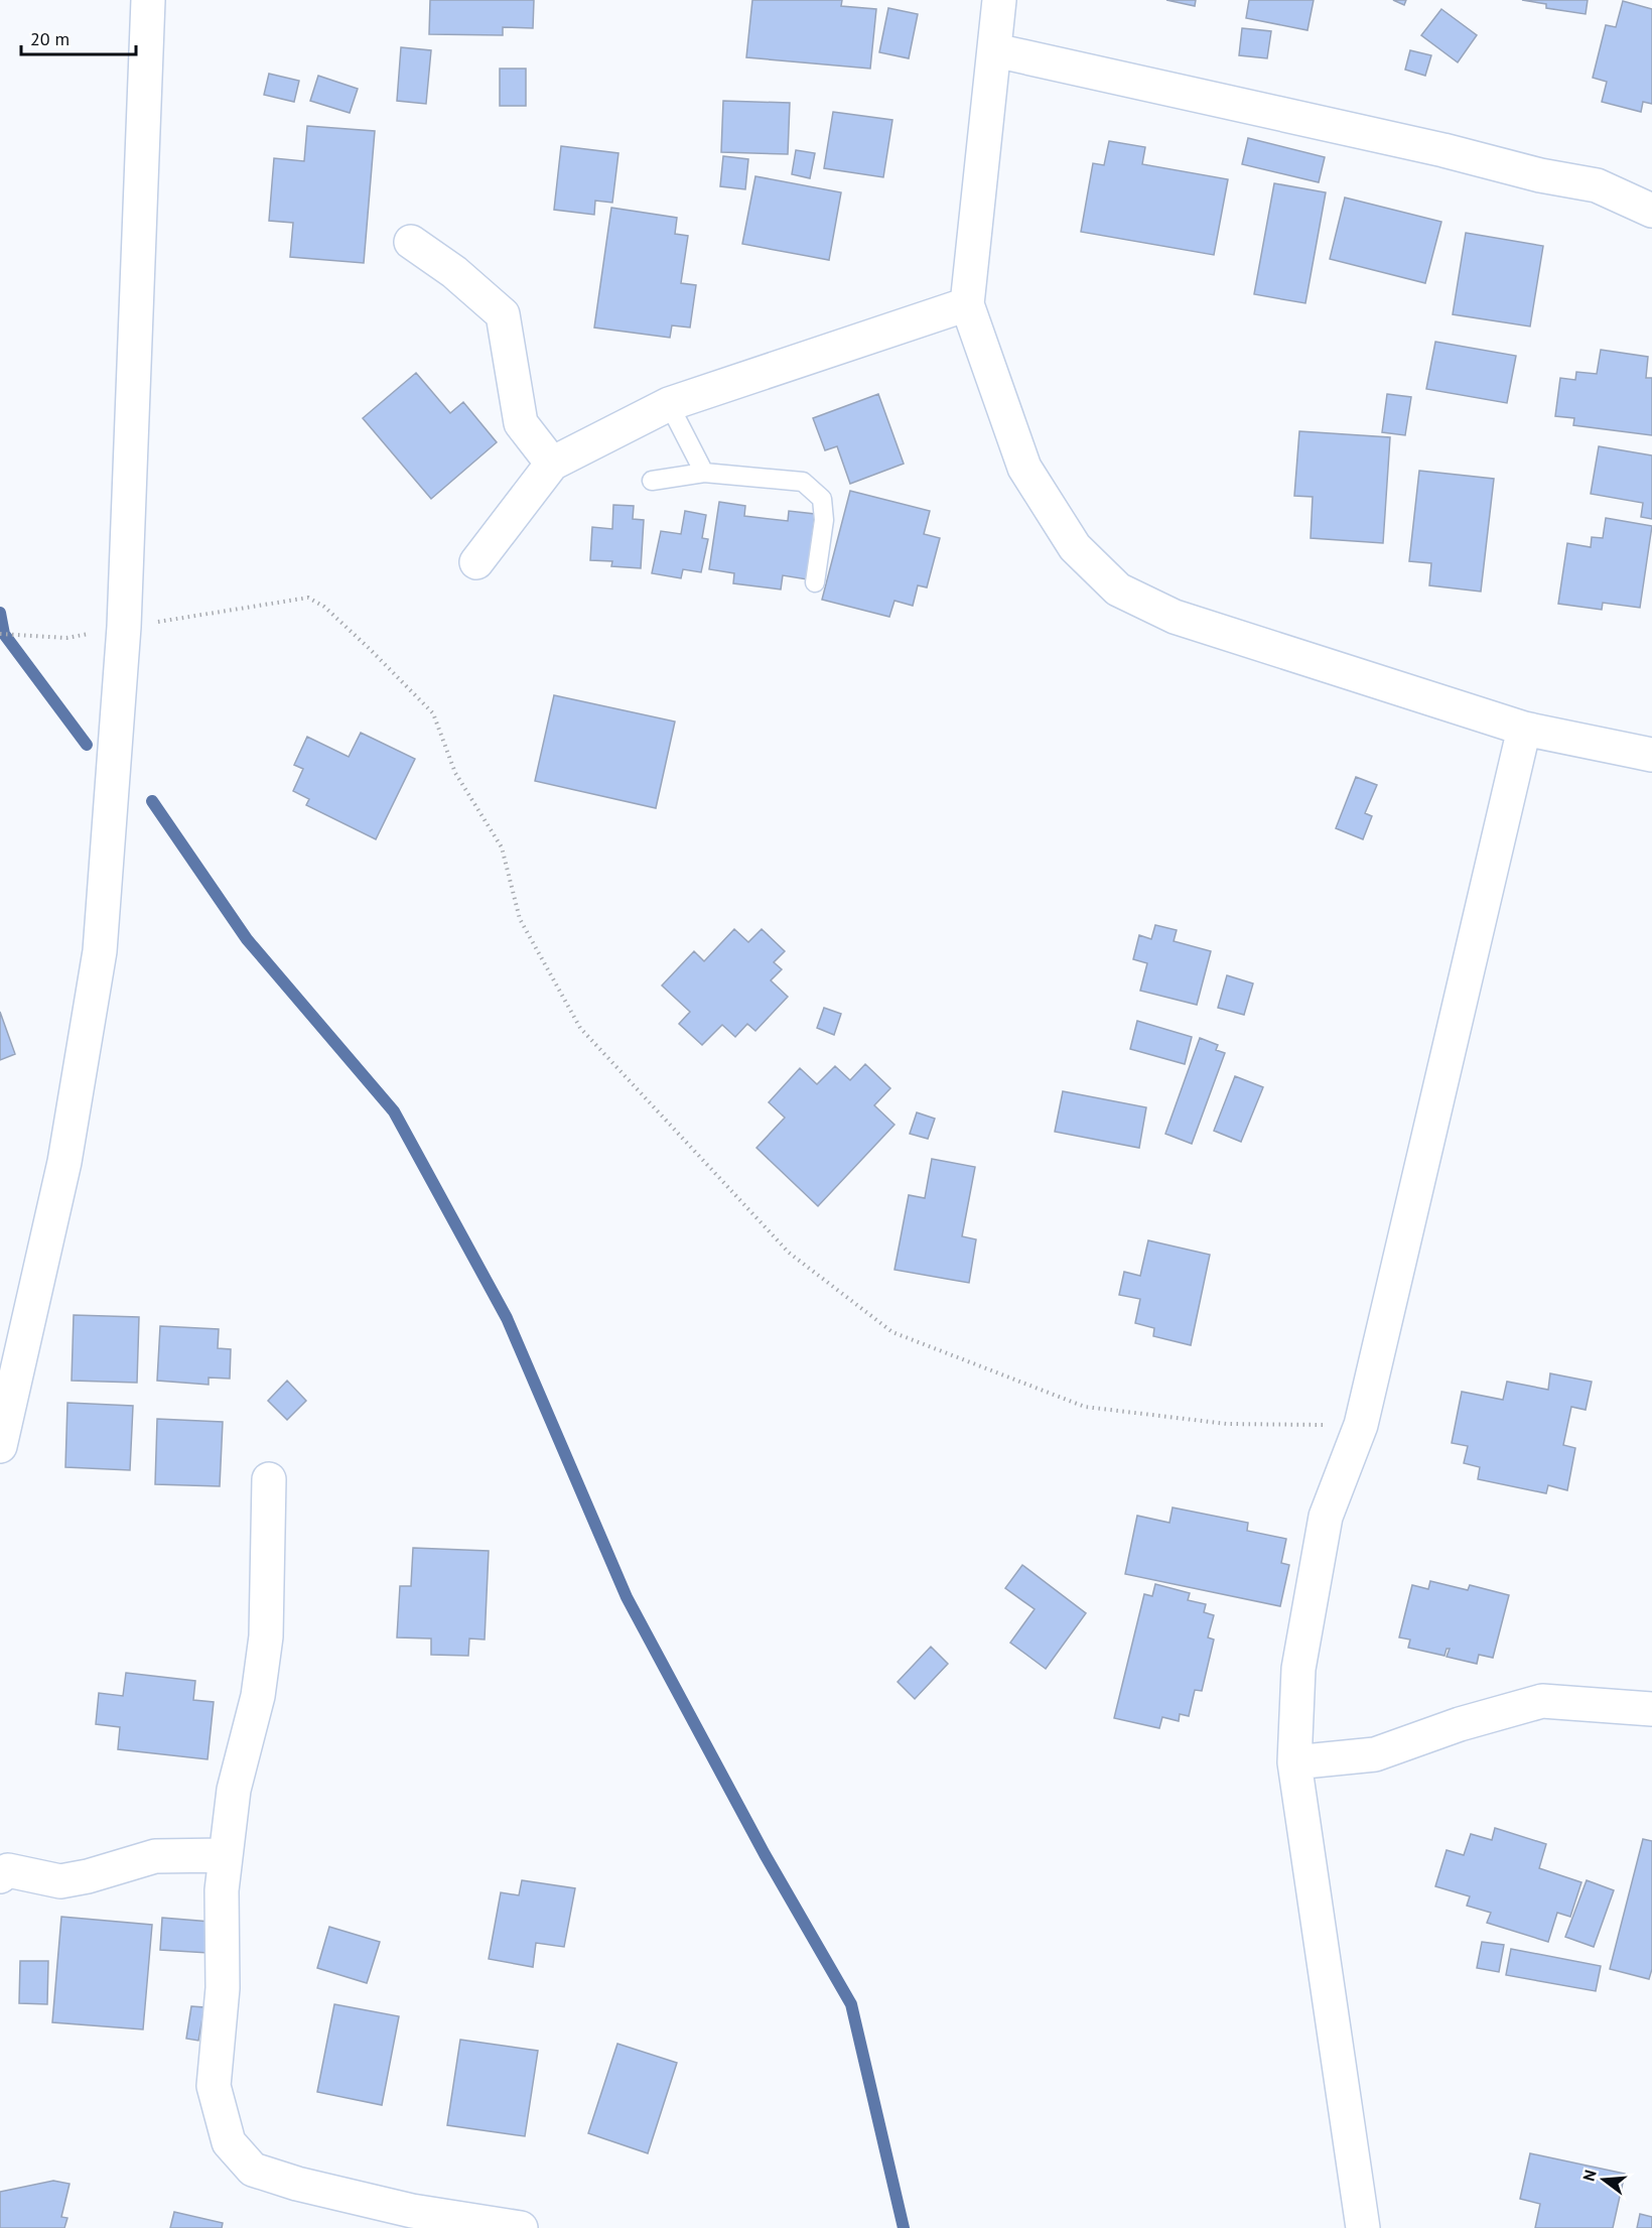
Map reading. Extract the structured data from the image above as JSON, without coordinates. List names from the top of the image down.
{
  "scale_bar": "20 m",
  "north": "left"
}
